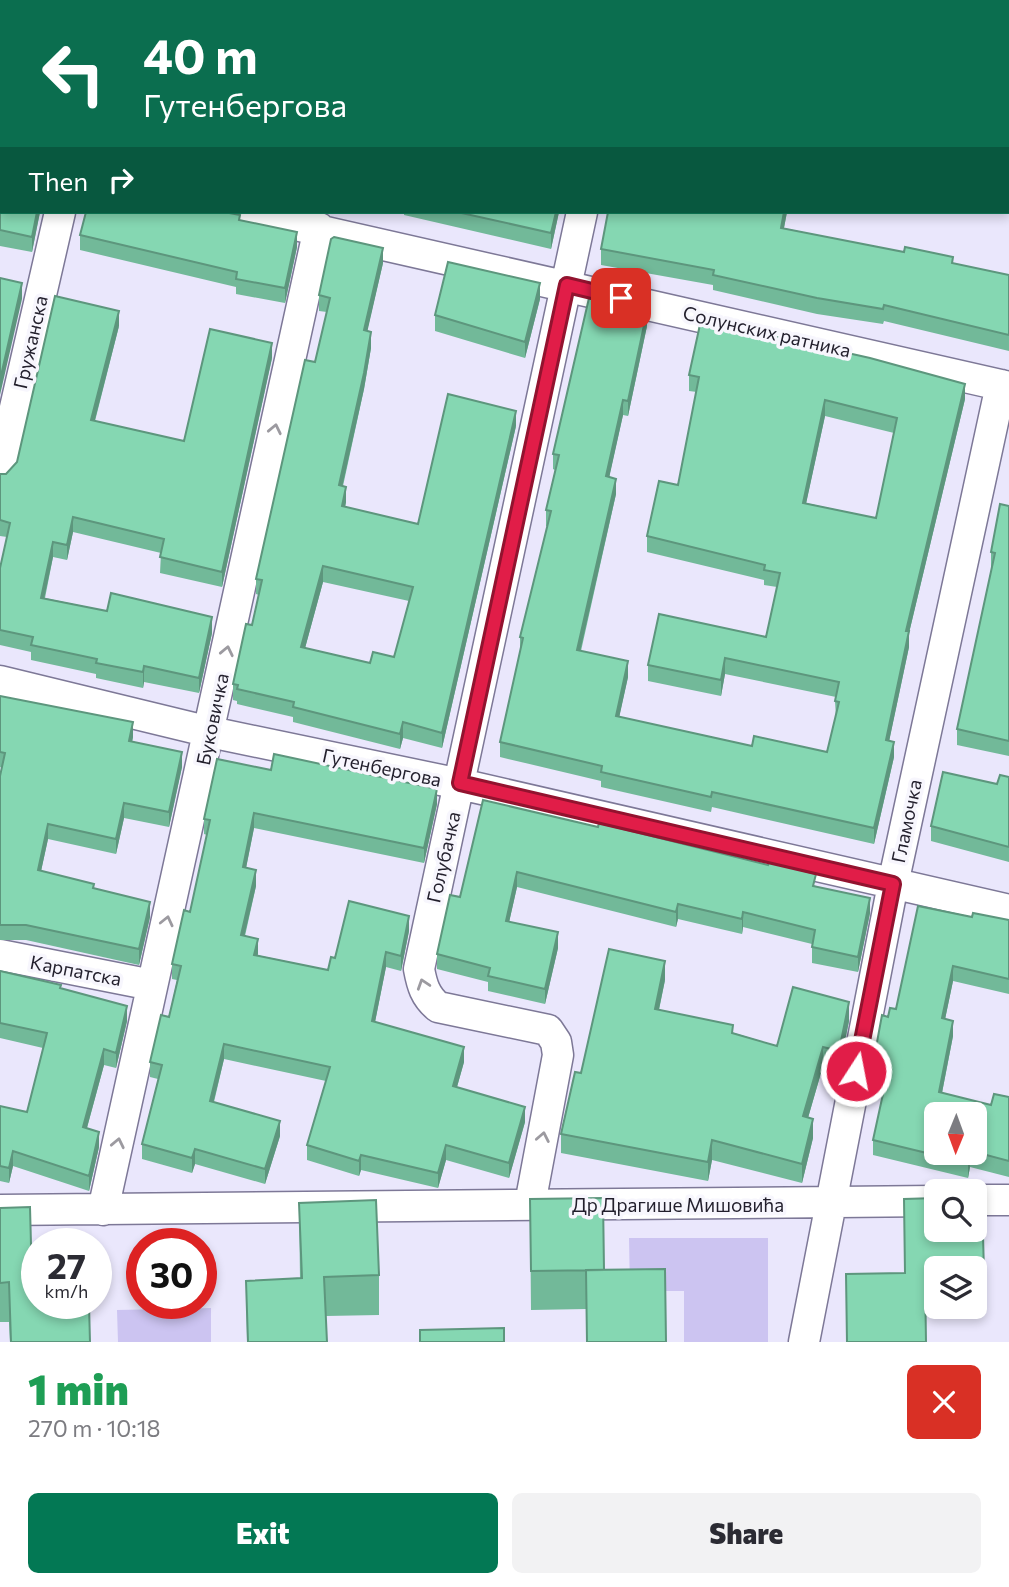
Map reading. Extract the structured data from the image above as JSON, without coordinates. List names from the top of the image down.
{
  "streets": {
    "street": [
      "Солунских ратника",
      "Гружанска",
      "Буковичка",
      "Гутенбергова",
      "Гламочка",
      "Голубачка",
      "Карпатска",
      "Др Драгише Мишовића"
    ]
  },
  "crossings": [
    ["Солунских ратника", "Буковичка"],
    ["Солунских ратника", "Гламочка"],
    ["Солунских ратника", "Голубачка"],
    ["Буковичка", "Гутенбергова"],
    ["Буковичка", "Карпатска"],
    ["Буковичка", "Др Драгише Мишовића"],
    ["Гутенбергова", "Гламочка"],
    ["Гутенбергова", "Голубачка"],
    ["Гламочка", "Др Драгише Мишовића"],
    ["Голубачка", "Др Драгише Мишовића"]
  ],
  "one_way": ["Буковичка", "Голубачка"],
  "north": "bottom",
  "page": {
    "turn": ["40 m", "Гутенбергова"],
    "then": "Then",
    "speed": "27 km/h",
    "limit": "30",
    "heading": ["1 min", "270 m · 10:18"],
    "buttons": ["Exit", "Share"]
  }
}
